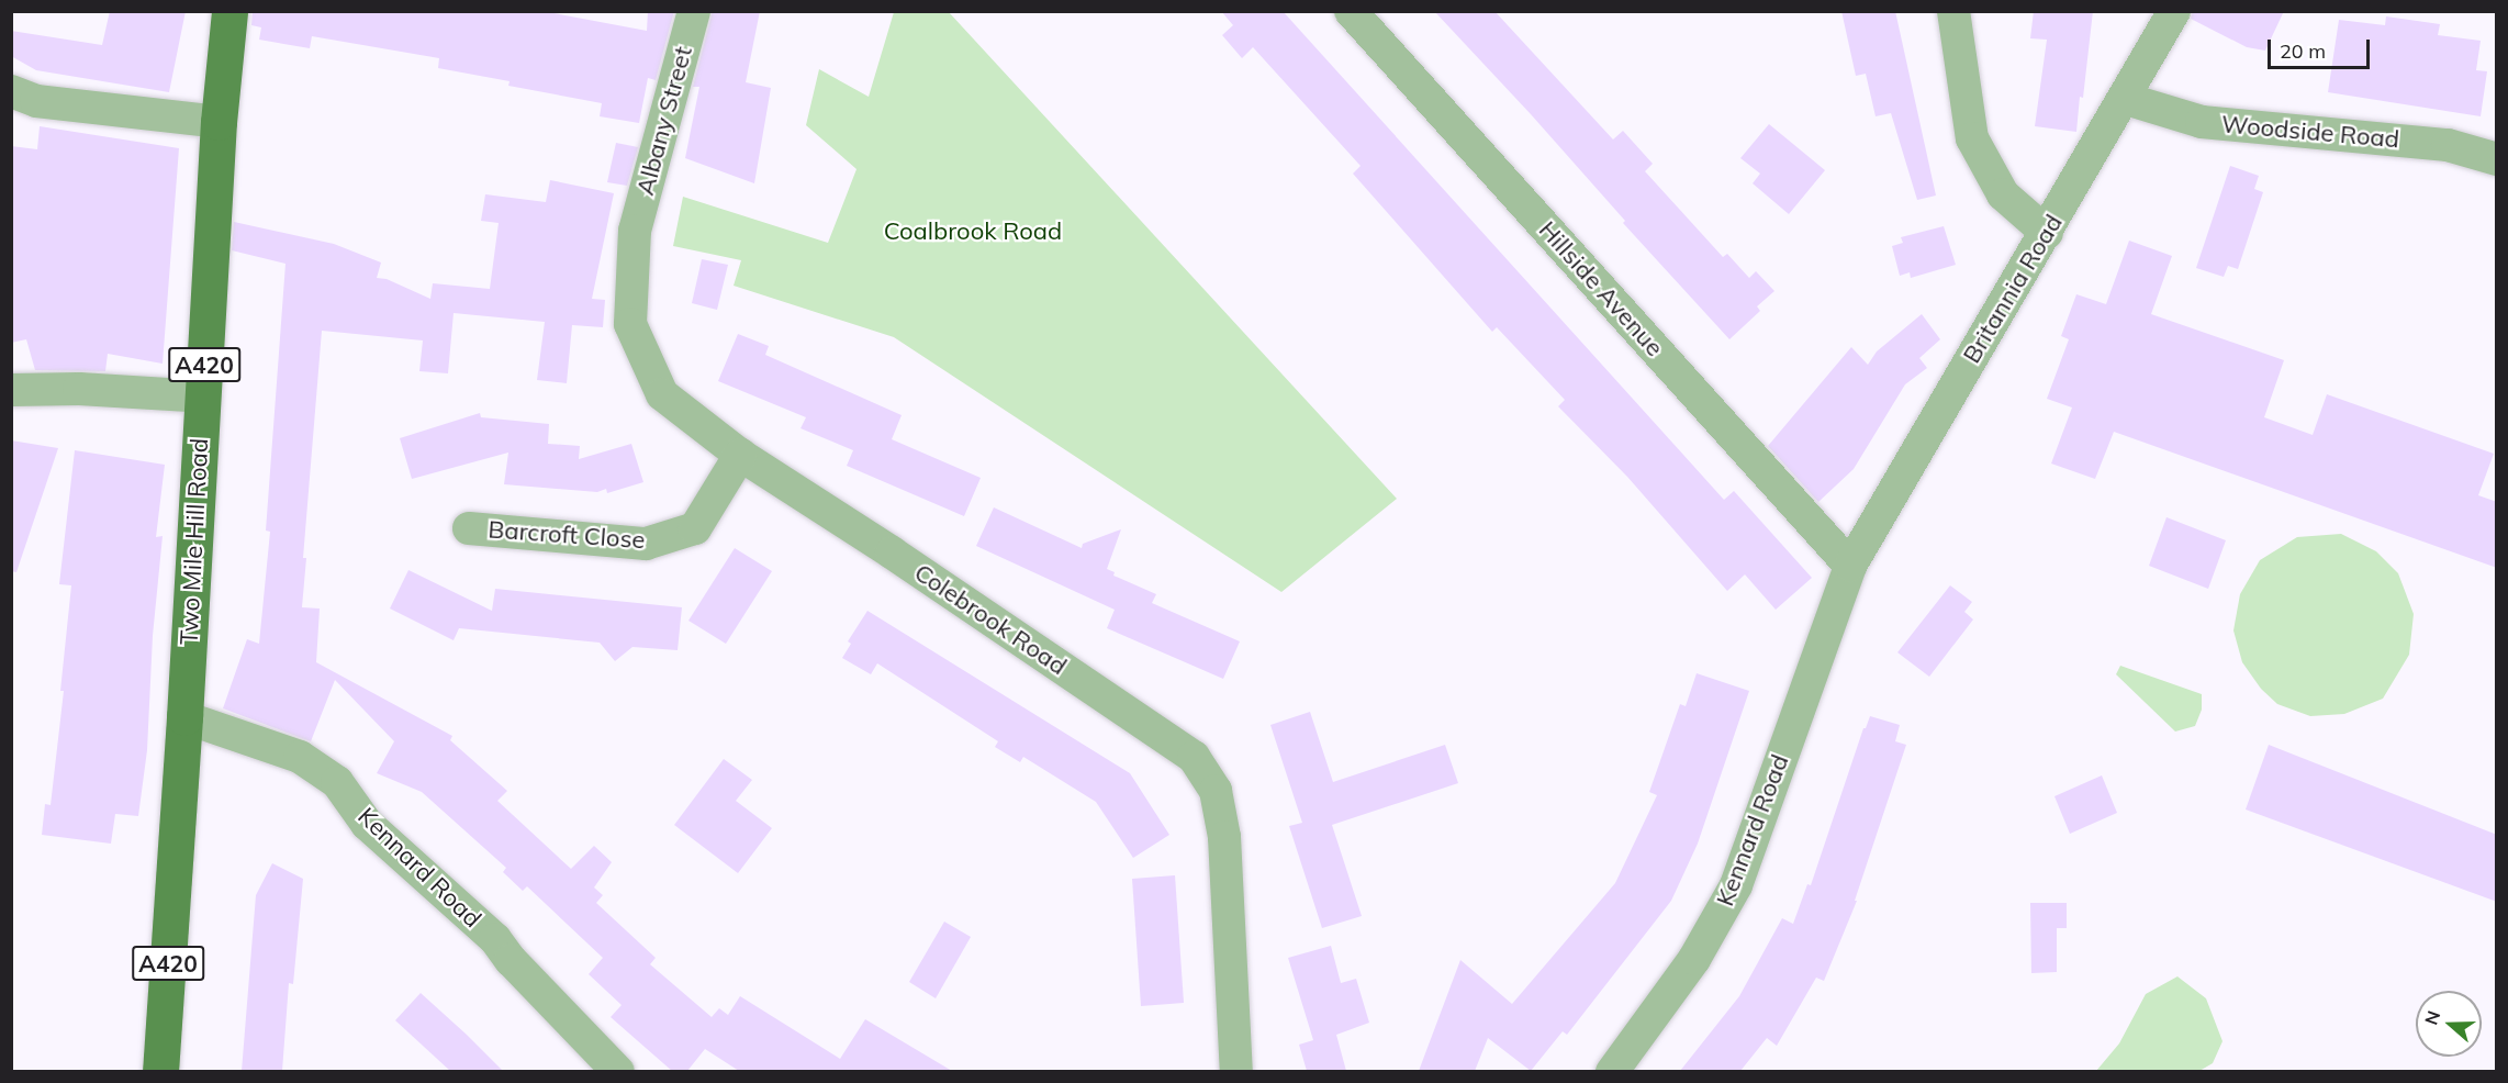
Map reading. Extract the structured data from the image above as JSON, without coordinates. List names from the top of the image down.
{
  "streets": {
    "main road": ["A420", "Two Mile Hill Road"],
    "street": [
      "Albany Street",
      "Woodside Road",
      "Hillside Avenue",
      "Britannia Road",
      "Barcroft Close",
      "Colebrook Road",
      "Kennard Road"
    ]
  },
  "crossings": [
    ["Albany Street", "Colebrook Road"],
    ["Woodside Road", "Britannia Road"],
    ["Hillside Avenue", "Britannia Road"],
    ["Hillside Avenue", "Kennard Road"],
    ["Britannia Road", "Kennard Road"],
    ["Barcroft Close", "Colebrook Road"],
    ["Two Mile Hill Road", "Kennard Road"]
  ],
  "parks": ["Coalbrook Road"],
  "scale_bar": "20 m",
  "north": "left"
}
